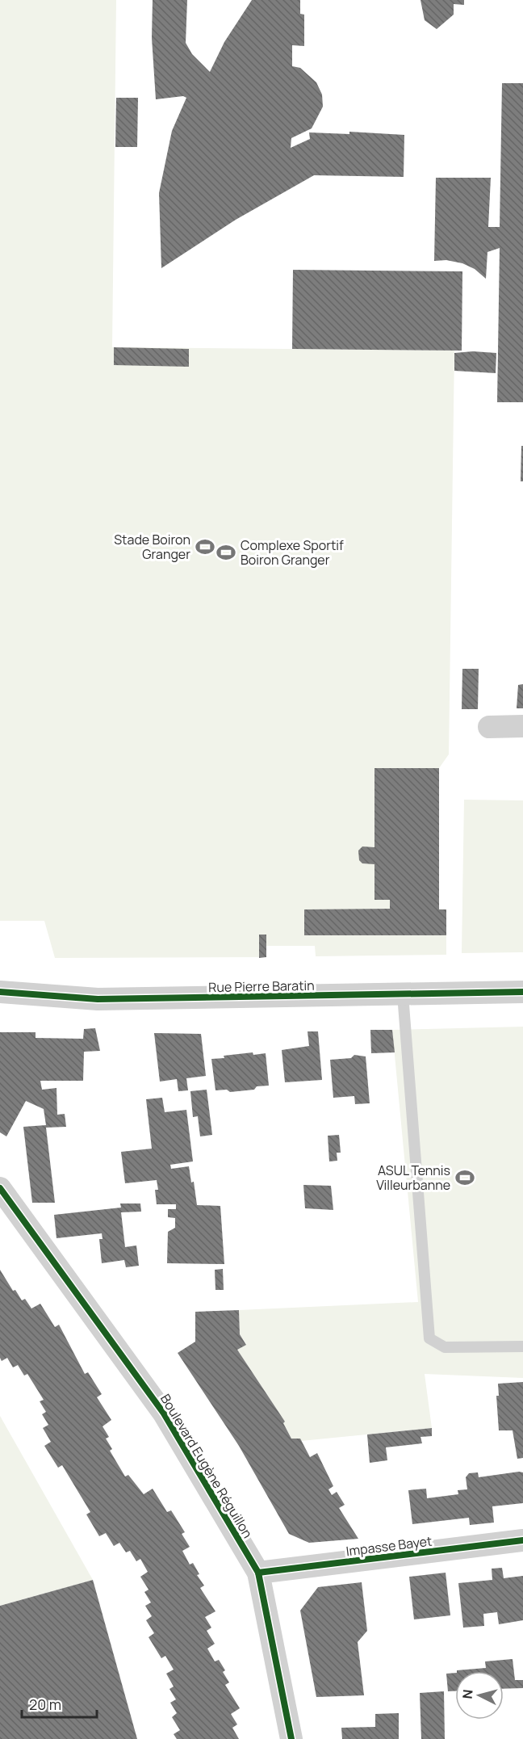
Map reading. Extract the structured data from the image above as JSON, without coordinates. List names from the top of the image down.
{
  "streets": {
    "street": ["Rue Pierre Baratin", "Boulevard Eugène Réguillon", "Impasse Bayet"]
  },
  "crossings": [
    ["Boulevard Eugène Réguillon", "Impasse Bayet"]
  ],
  "places": {
    "sports": ["Stade Boiron Granger", "Complexe Sportif Boiron Granger", "ASUL Tennis Villeurbanne"]
  },
  "scale_bar": "20 m",
  "north": "left"
}
